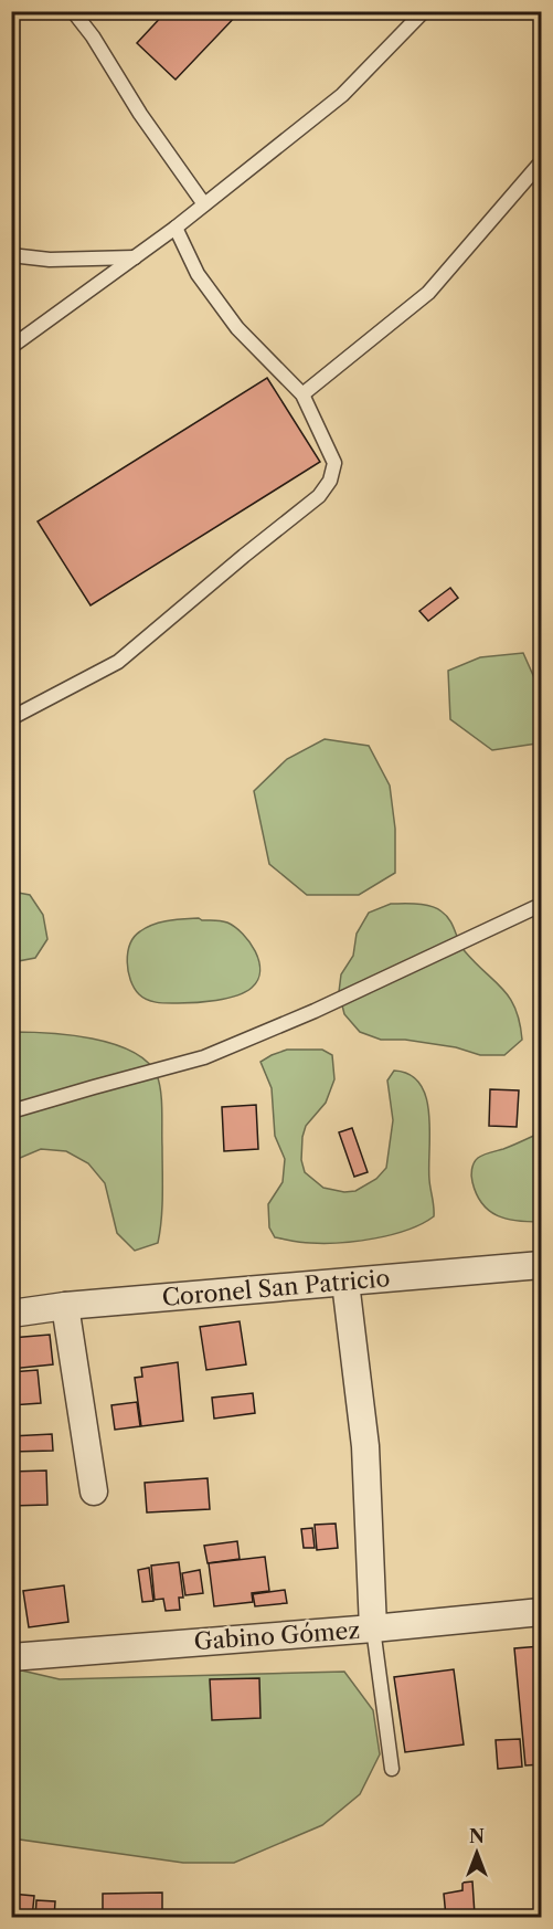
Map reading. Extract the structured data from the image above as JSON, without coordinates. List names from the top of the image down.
{
  "streets": {
    "street": ["Coronel San Patricio", "Gabino Gómez"]
  },
  "north": "top"
}
